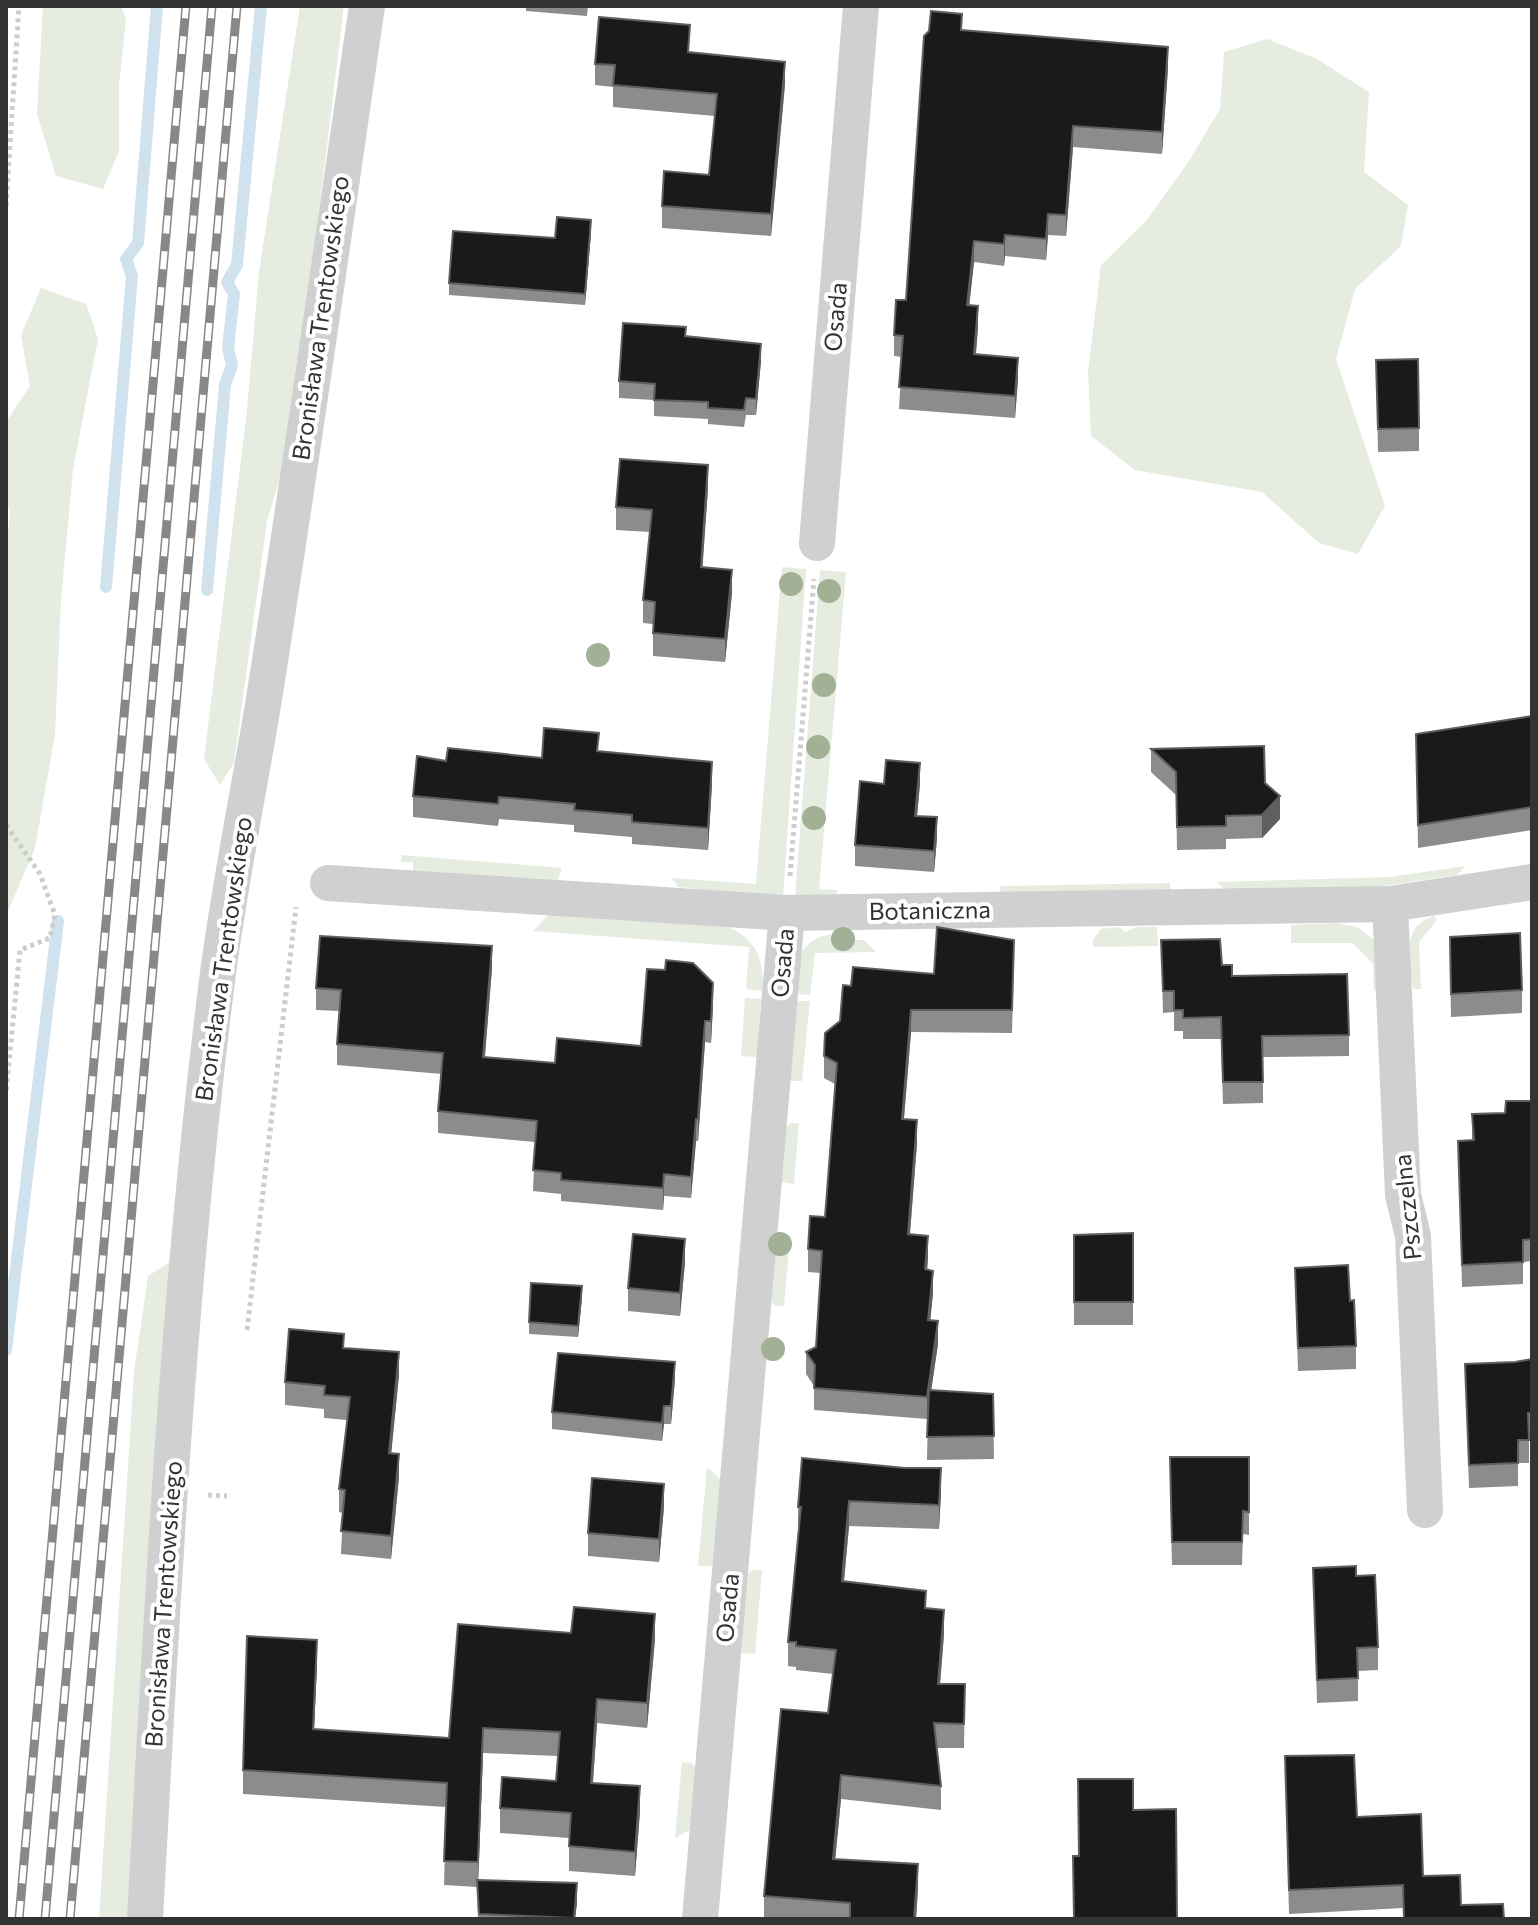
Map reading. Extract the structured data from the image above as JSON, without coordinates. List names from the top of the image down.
{
  "streets": {
    "street": [
      "Osada",
      "Bronisława Trentowskiego",
      "Botaniczna",
      "Pszczelna"
    ]
  },
  "crossings": [
    ["Osada", "Botaniczna"],
    ["Botaniczna", "Pszczelna"]
  ]
}
